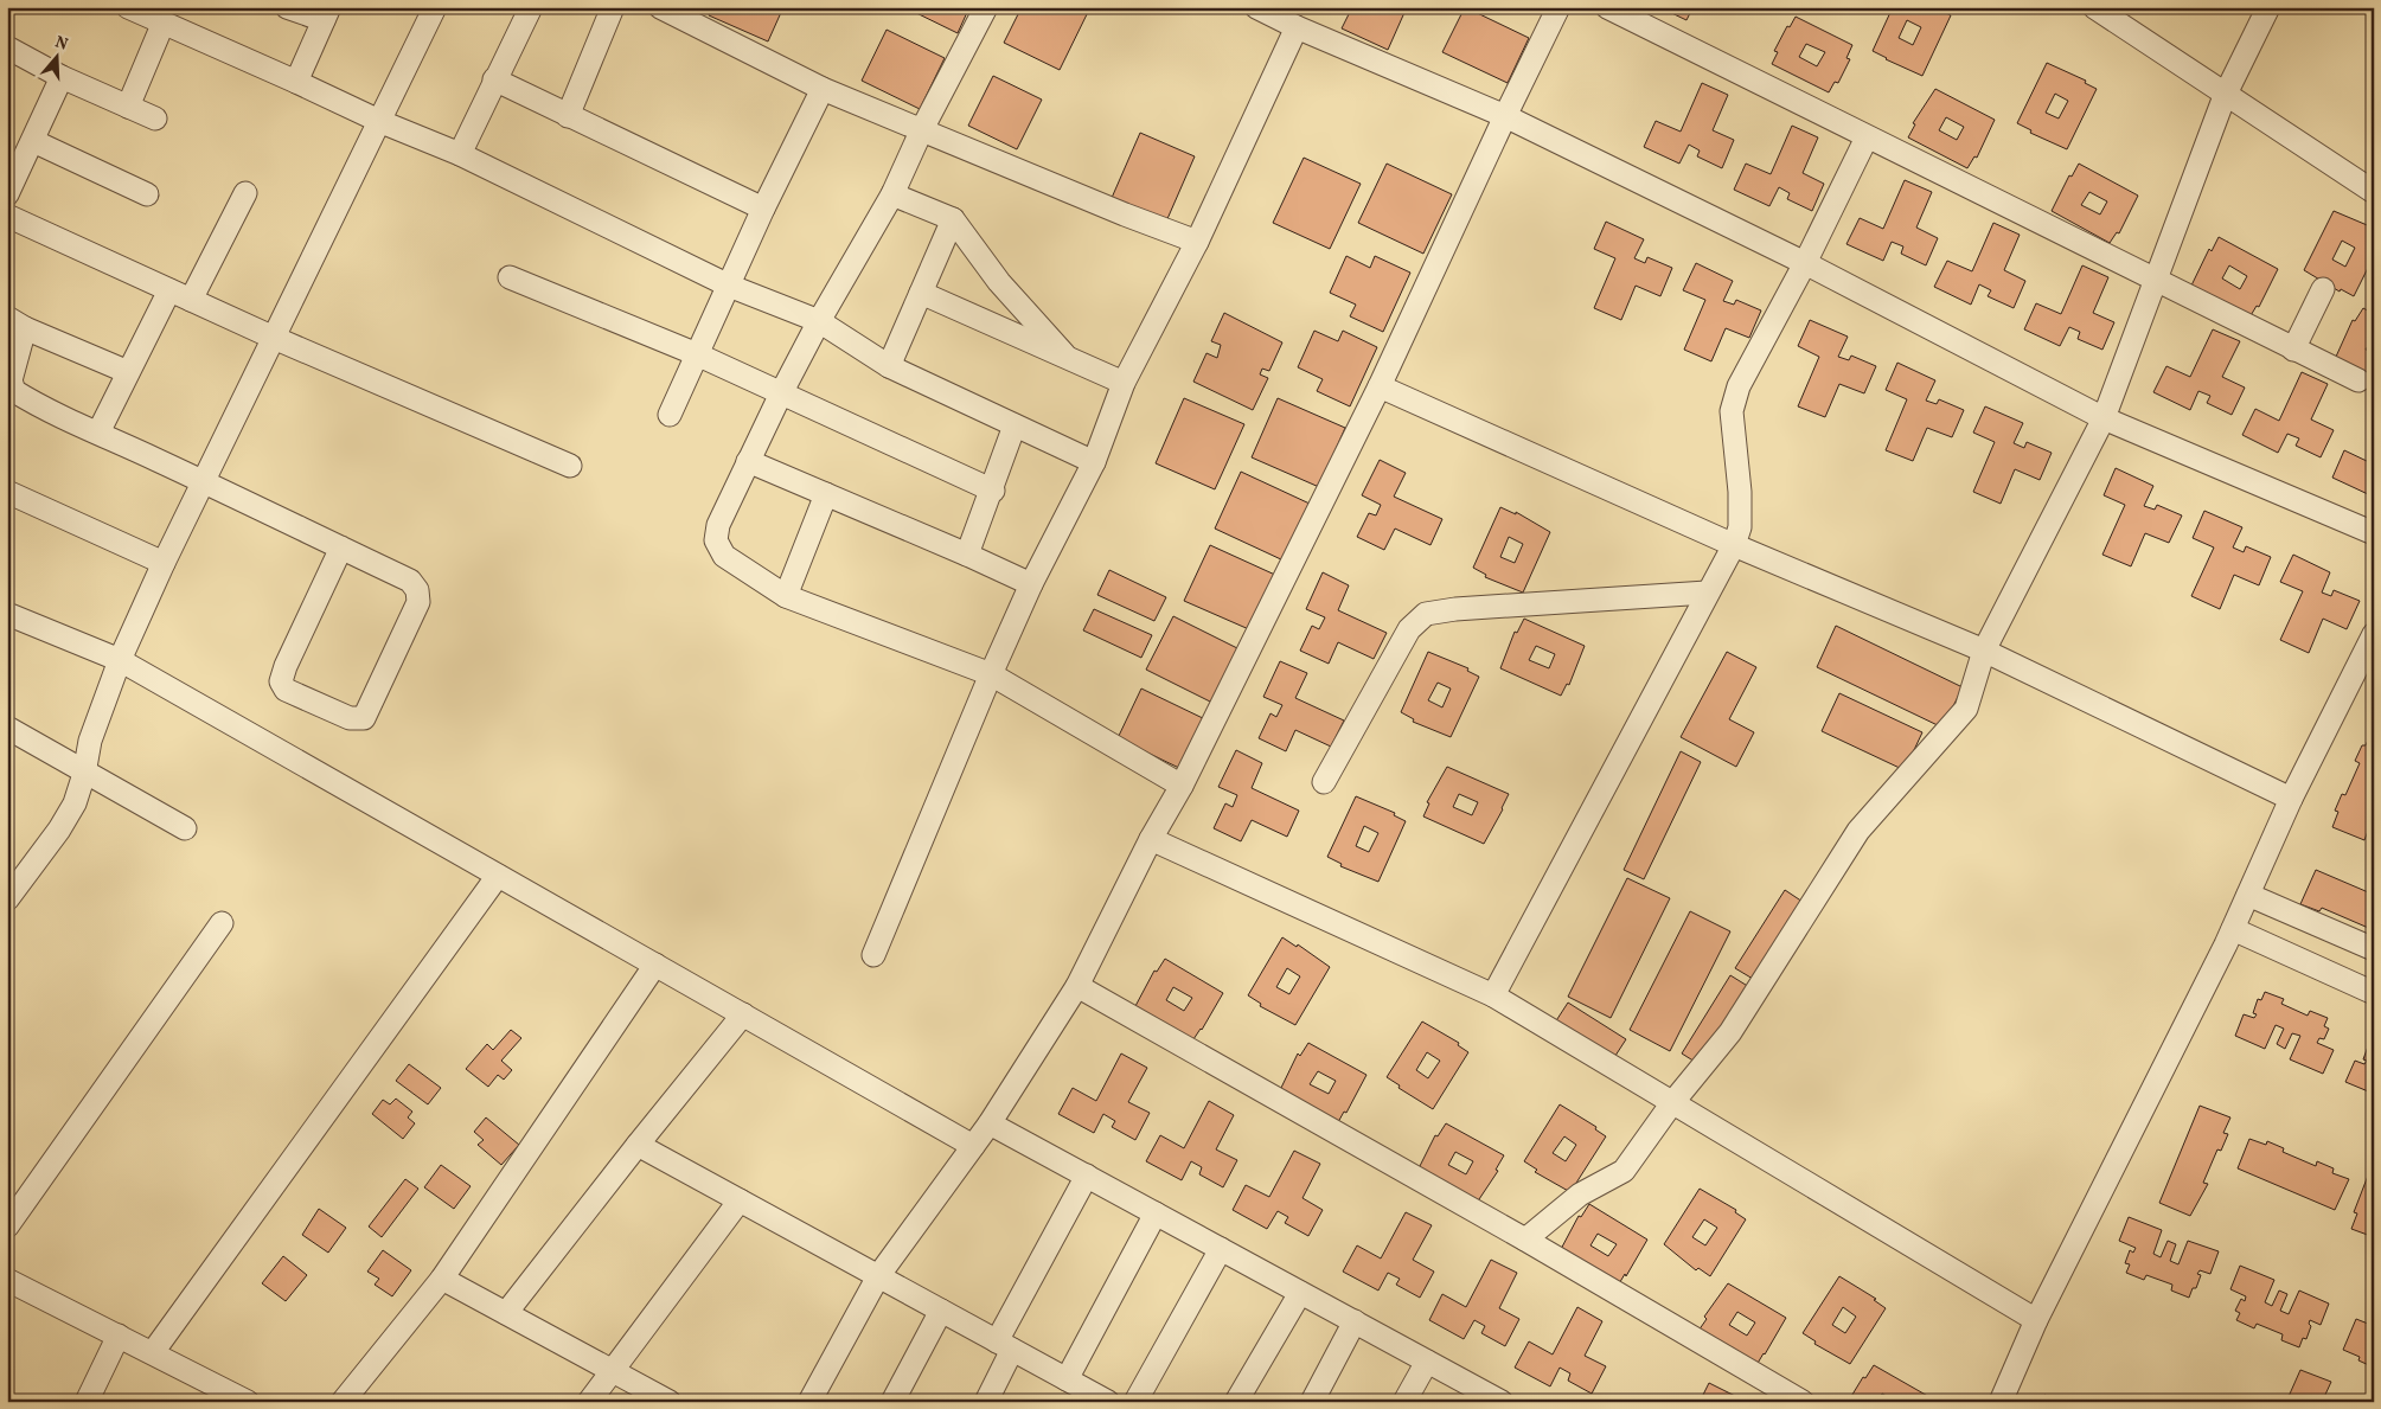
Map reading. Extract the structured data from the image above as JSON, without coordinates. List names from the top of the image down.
{
  "north": "top"
}
